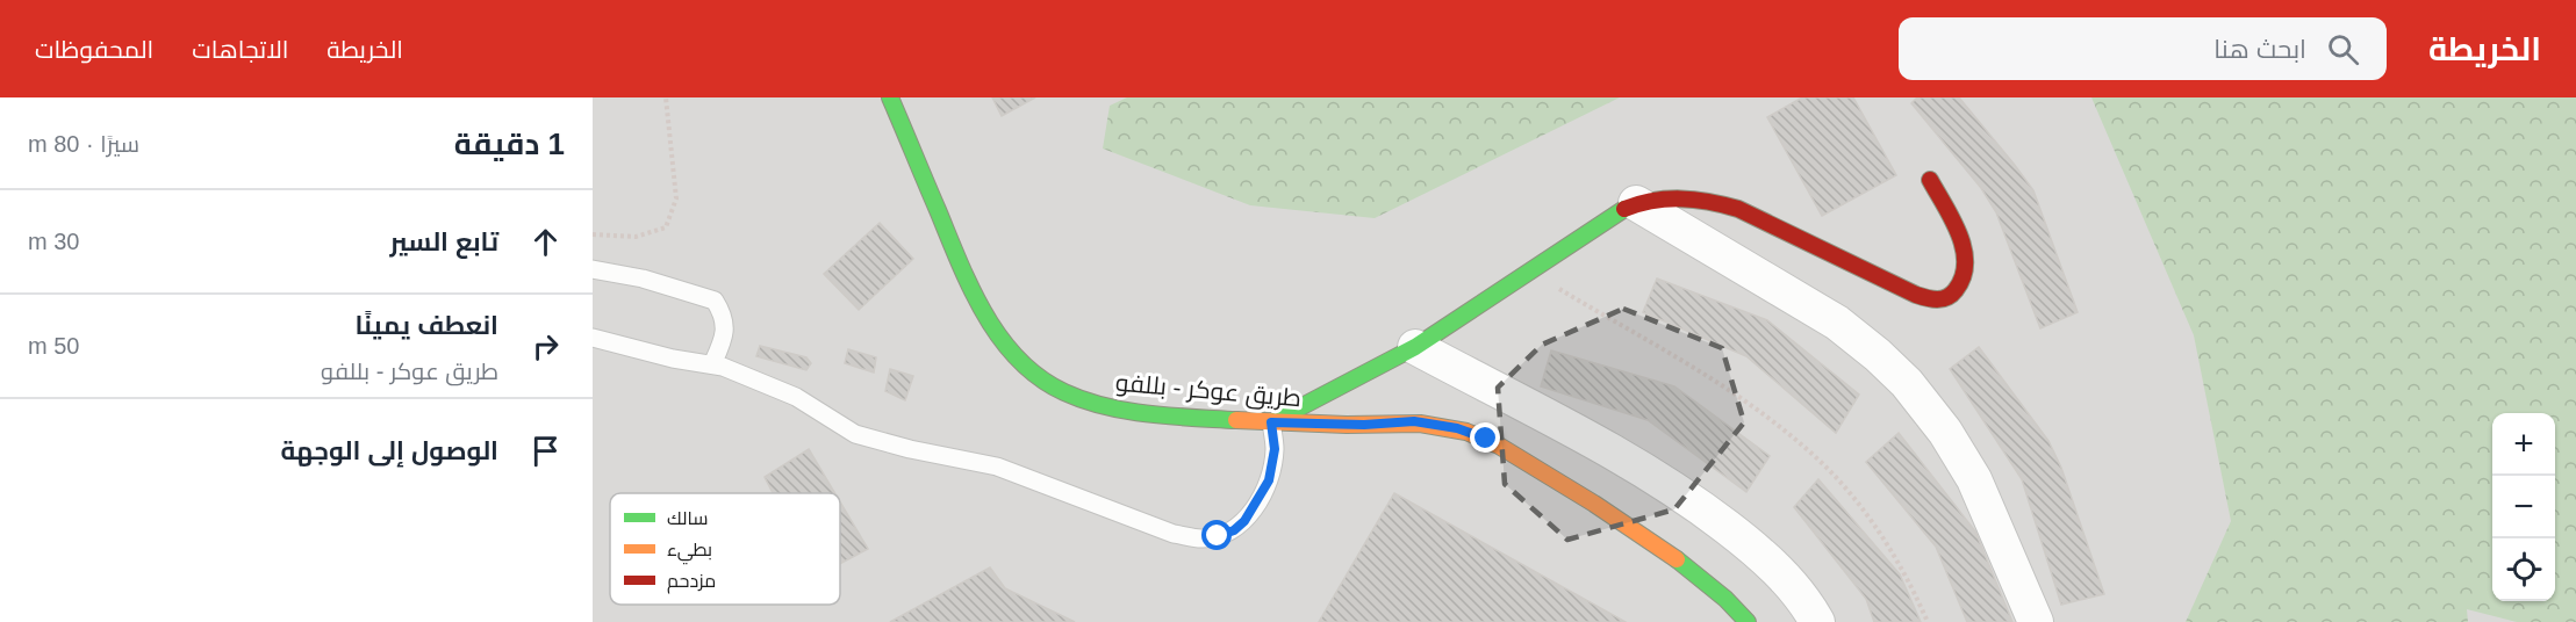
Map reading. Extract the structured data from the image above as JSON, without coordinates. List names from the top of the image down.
{
  "streets": {
    "street": ["طريق عوكر - بللفو"]
  },
  "legend": ["سالك", "بطيء", "مزدحم"],
  "page": {
    "header": "الخريطة",
    "search": "ابحث هنا",
    "nav": ["الخريطة", "الاتجاهات", "المحفوظات"],
    "heading": ["1 دقيقة", "سيرًا · 80 m"],
    "list": [
      ["تابع السير", "30 m"],
      ["انعطف يمينًا", "طريق عوكر - بللفو", "50 m"],
      "الوصول إلى الوجهة"
    ],
    "map_buttons": ["+", "−"]
  }
}
